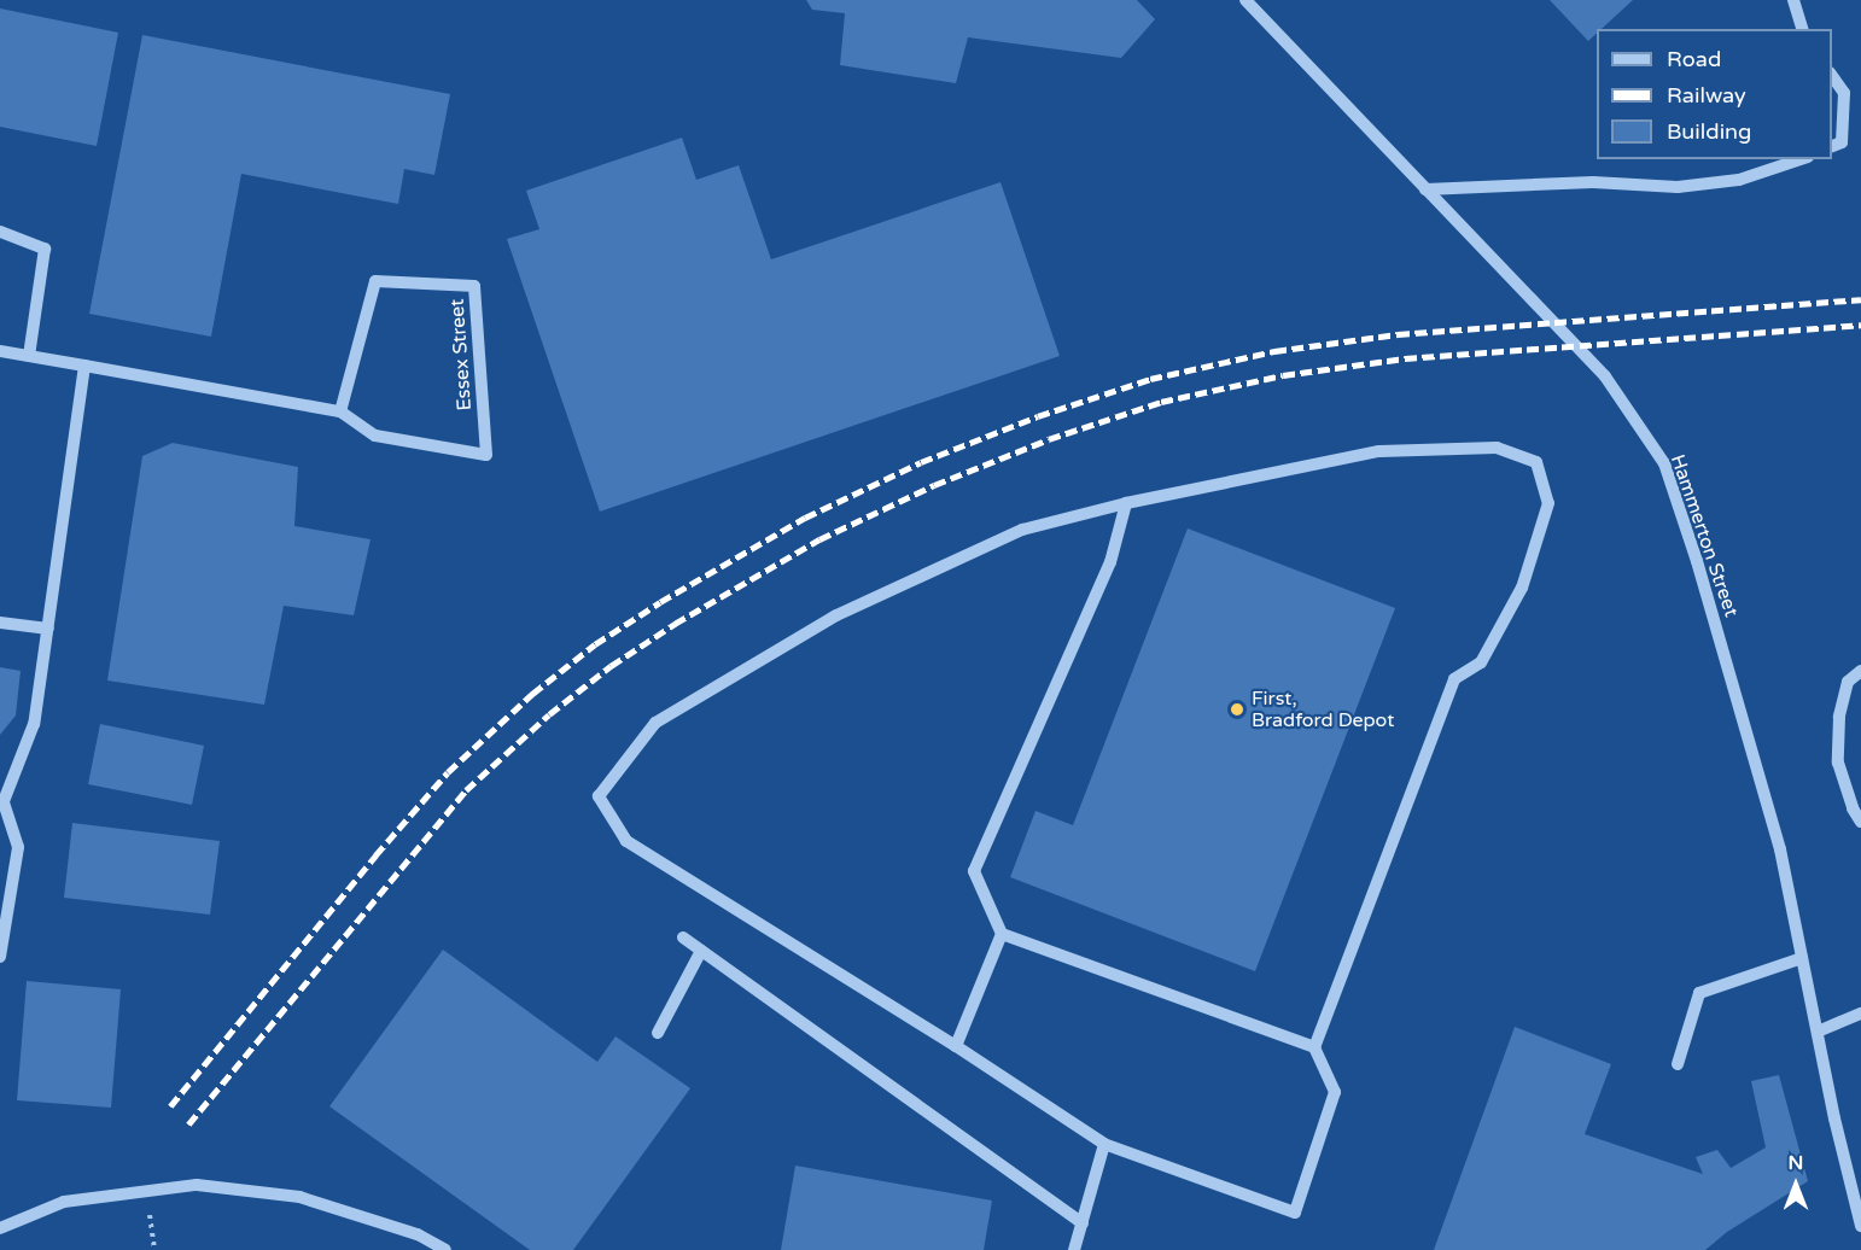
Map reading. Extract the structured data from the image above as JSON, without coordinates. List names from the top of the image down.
{
  "streets": {
    "street": ["Essex Street", "Hammerton Street"]
  },
  "places": ["First, Bradford Depot"],
  "legend": ["Road", "Railway", "Building"],
  "north": "top"
}
